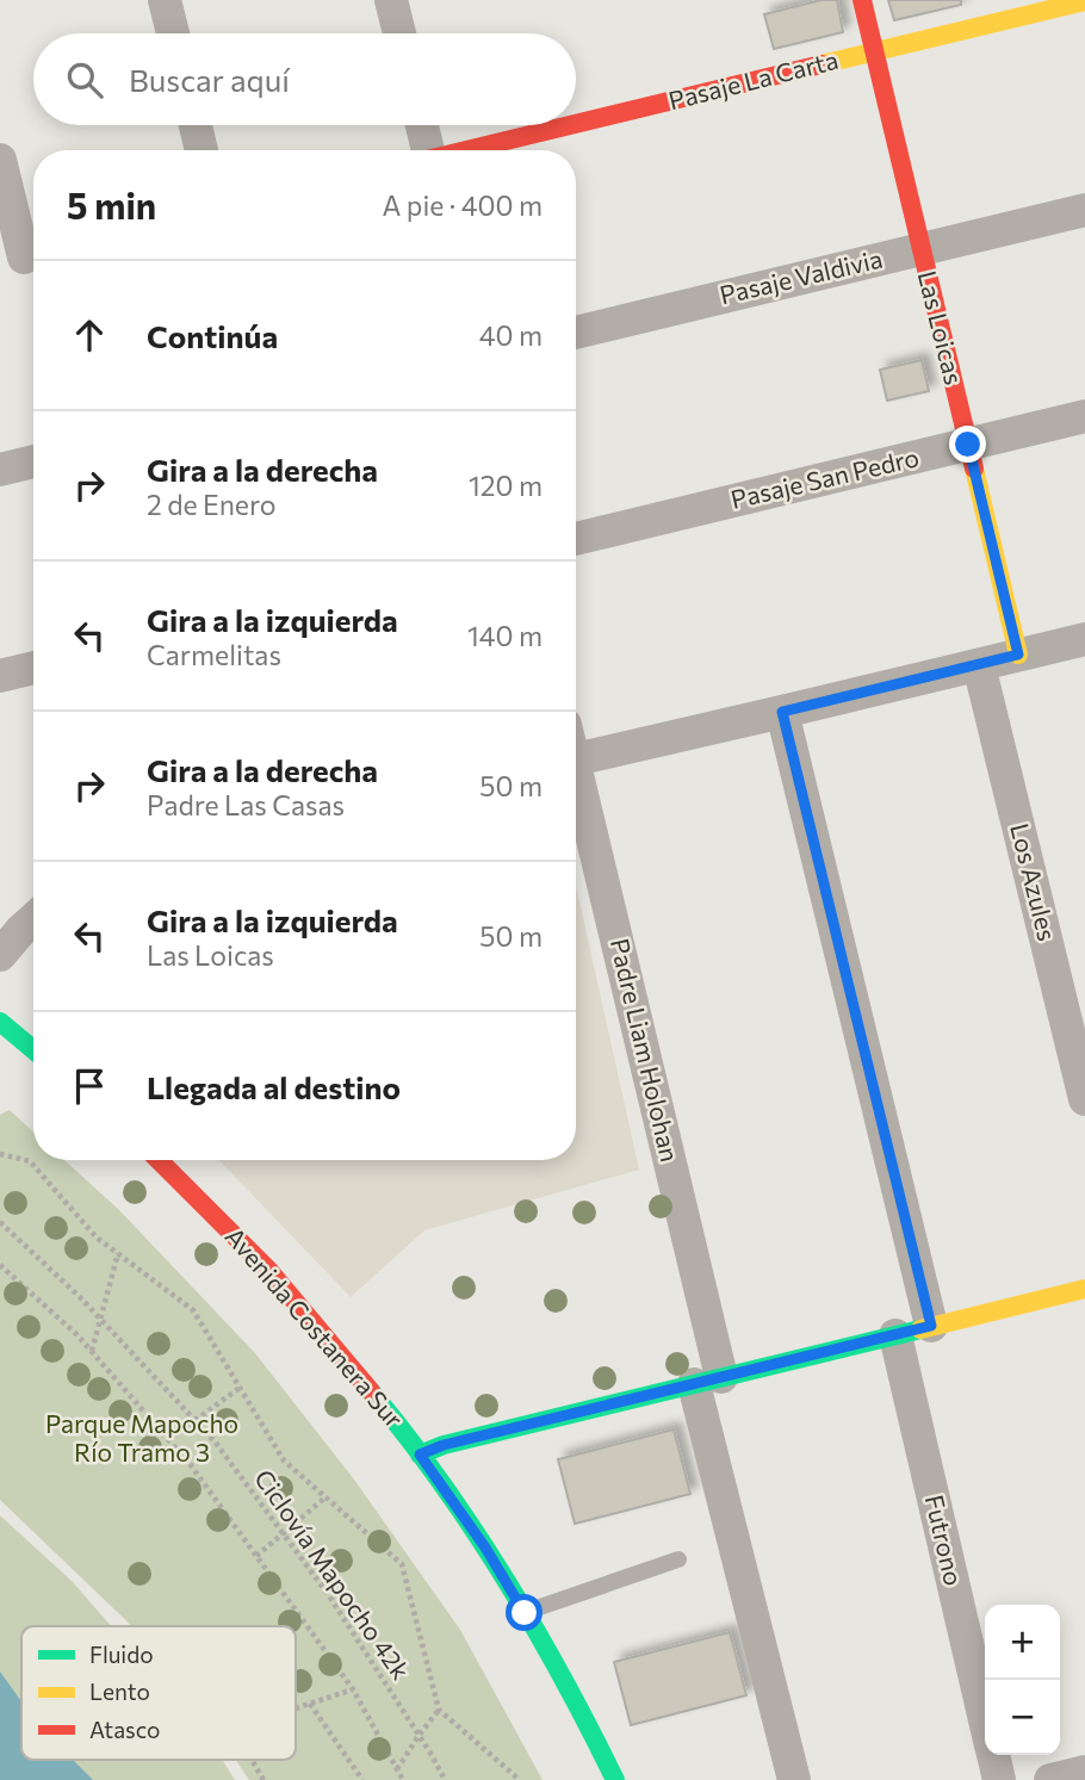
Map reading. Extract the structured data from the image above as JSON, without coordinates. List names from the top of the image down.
{
  "streets": {
    "street": [
      "Pasaje La Carta",
      "Pasaje Valdivia",
      "Las Loicas",
      "Pasaje San Pedro",
      "Los Azules",
      "Padre Liam Holohan",
      "Avenida Costanera Sur",
      "Futrono"
    ],
    "path": ["Ciclovía Mapocho 42k"]
  },
  "crossings": [
    ["Pasaje La Carta", "Las Loicas"],
    ["Pasaje Valdivia", "Las Loicas"],
    ["Las Loicas", "Pasaje San Pedro"]
  ],
  "parks": ["Parque Mapocho Río Tramo 3"],
  "legend": ["Fluido", "Lento", "Atasco"],
  "page": {
    "search": "Buscar aquí",
    "heading": ["5 min", "A pie · 400 m"],
    "list": [
      ["Continúa", "40 m"],
      ["Gira a la derecha", "2 de Enero", "120 m"],
      ["Gira a la izquierda", "Carmelitas", "140 m"],
      ["Gira a la derecha", "Padre Las Casas", "50 m"],
      ["Gira a la izquierda", "Las Loicas", "50 m"],
      "Llegada al destino"
    ],
    "map_buttons": ["+", "−"]
  }
}
